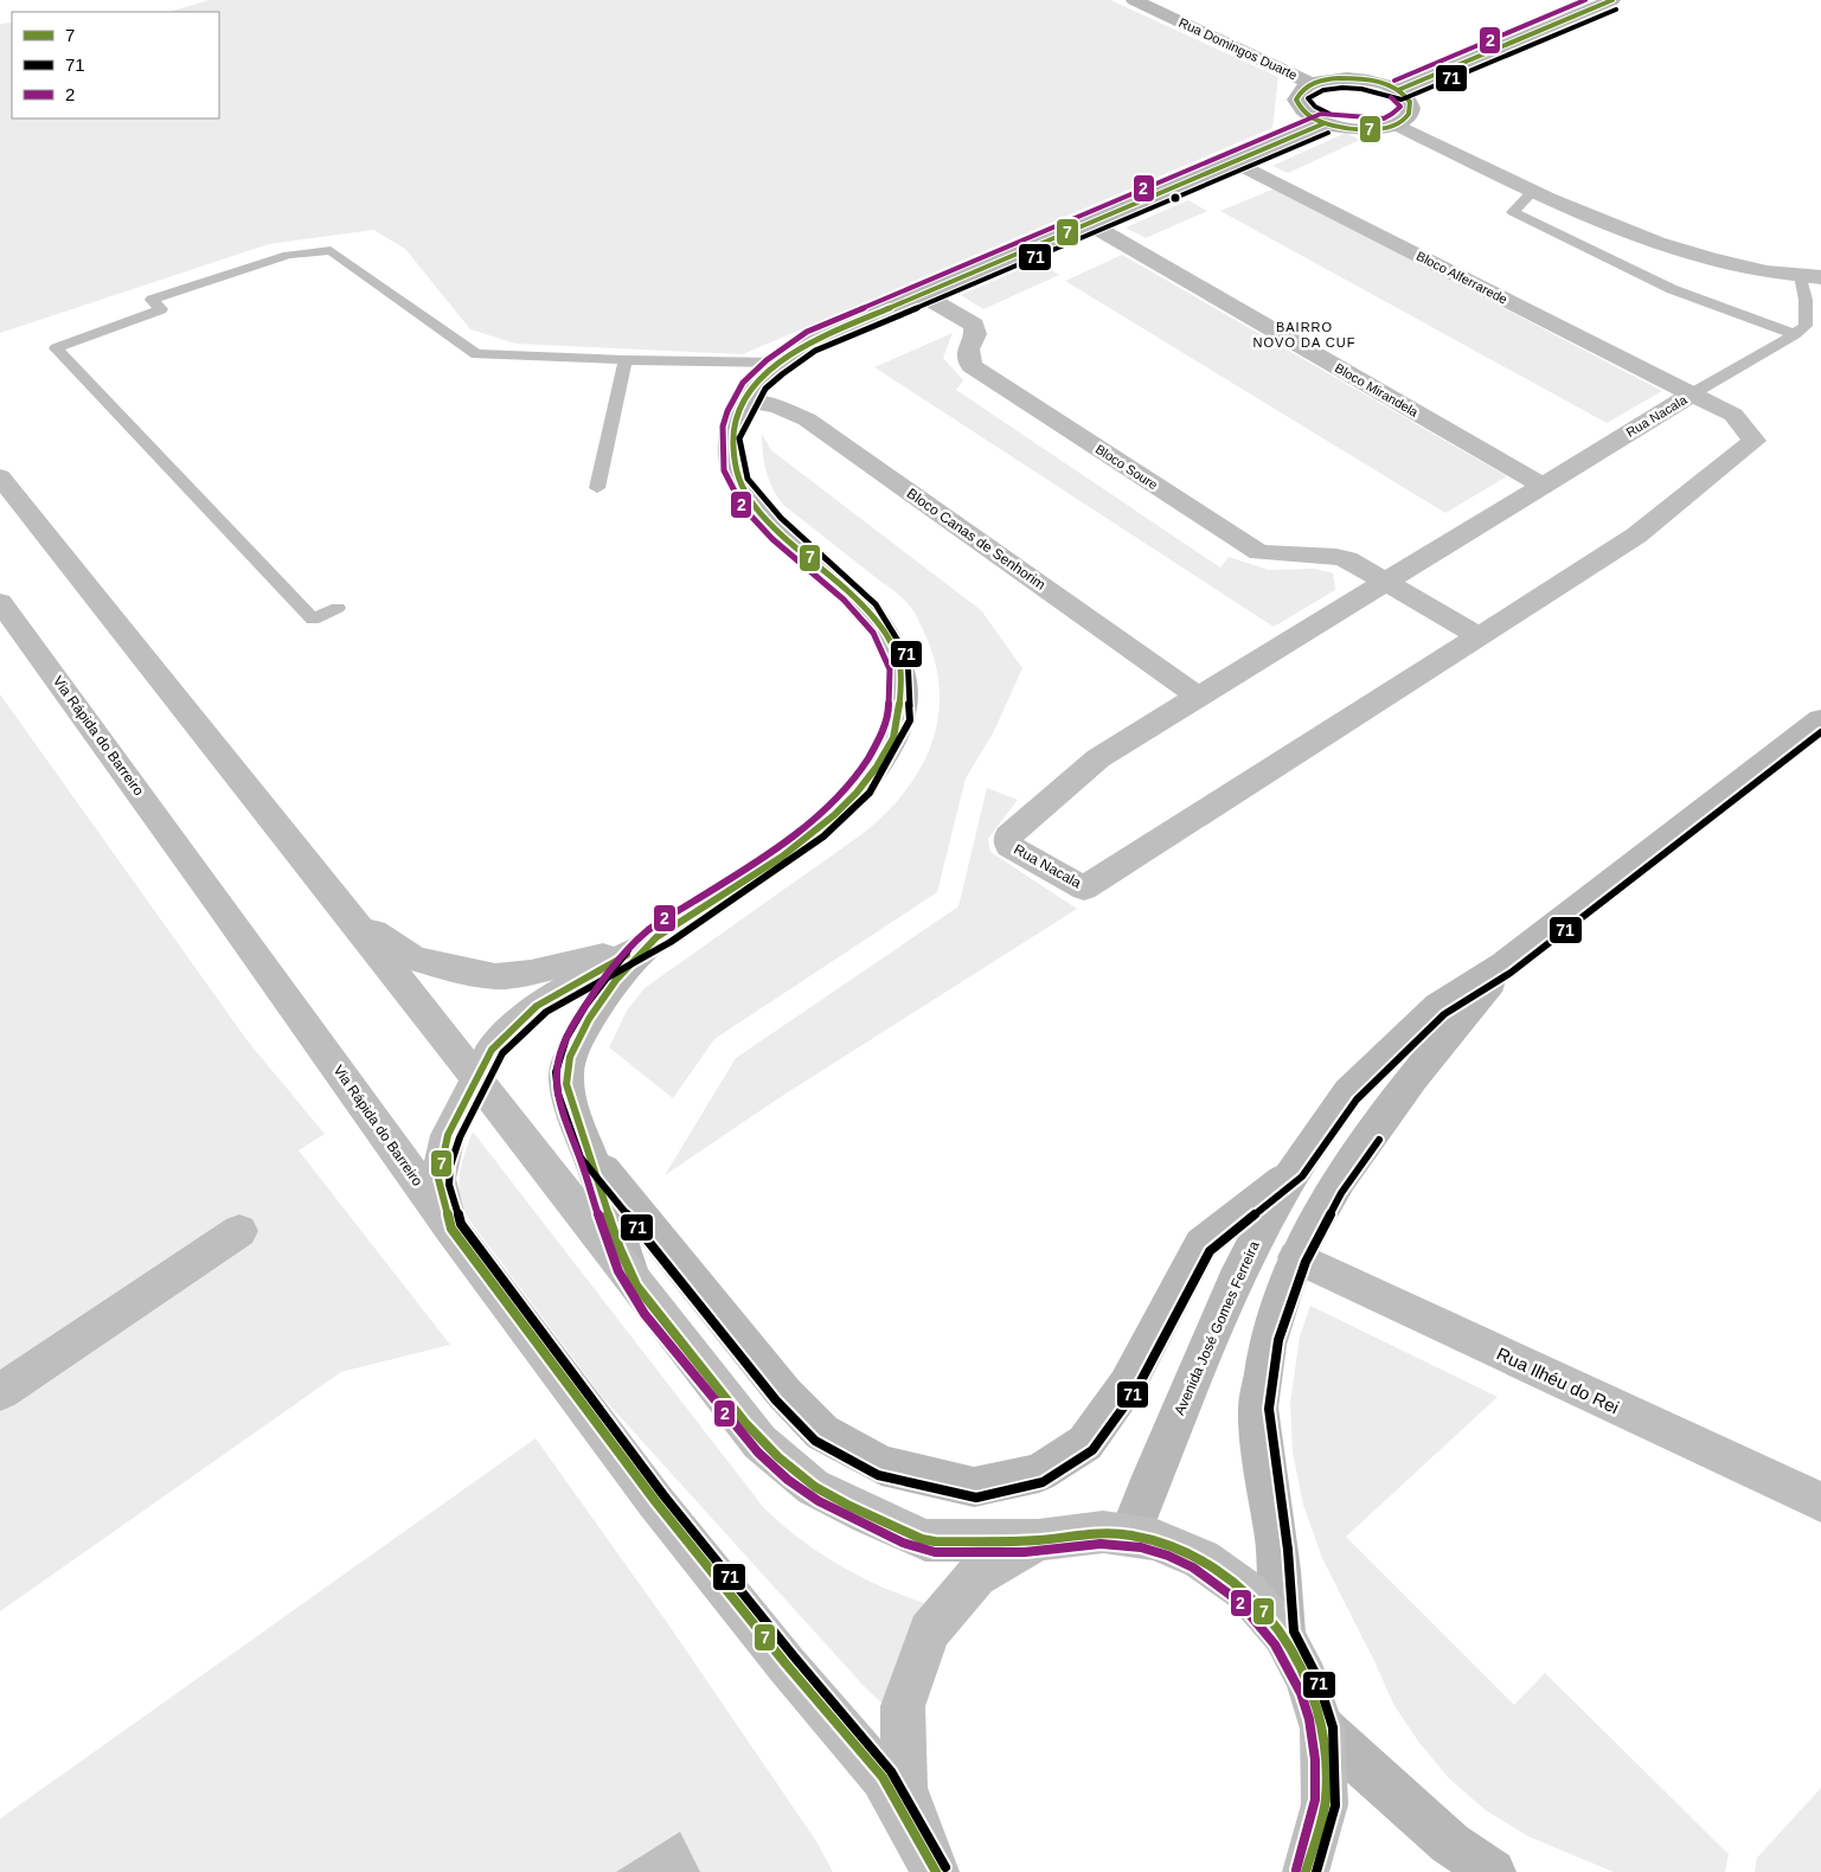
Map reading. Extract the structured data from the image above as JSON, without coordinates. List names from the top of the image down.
{
  "streets": {
    "main road": [
      "Bloco Alferrarede",
      "Bloco Mirandela",
      "Rua Nacala",
      "Bloco Soure",
      "Bloco Canas de Senhorim",
      "Via Rápida do Barreiro",
      "Rua Ilhéu do Rei"
    ],
    "street": ["Rua Domingos Duarte", "Avenida José Gomes Ferreira"]
  },
  "crossings": [
    ["Bloco Alferrarede", "Rua Nacala"],
    ["Bloco Mirandela", "Rua Nacala"],
    ["Rua Nacala", "Bloco Soure"],
    ["Rua Nacala", "Bloco Canas de Senhorim"],
    ["Avenida José Gomes Ferreira", "Rua Ilhéu do Rei"]
  ],
  "districts": ["BAIRRO NOVO DA CUF"],
  "lines": ["transit line 7", "transit line 2", "transit line 71"],
  "legend": ["7", "71", "2"]
}
